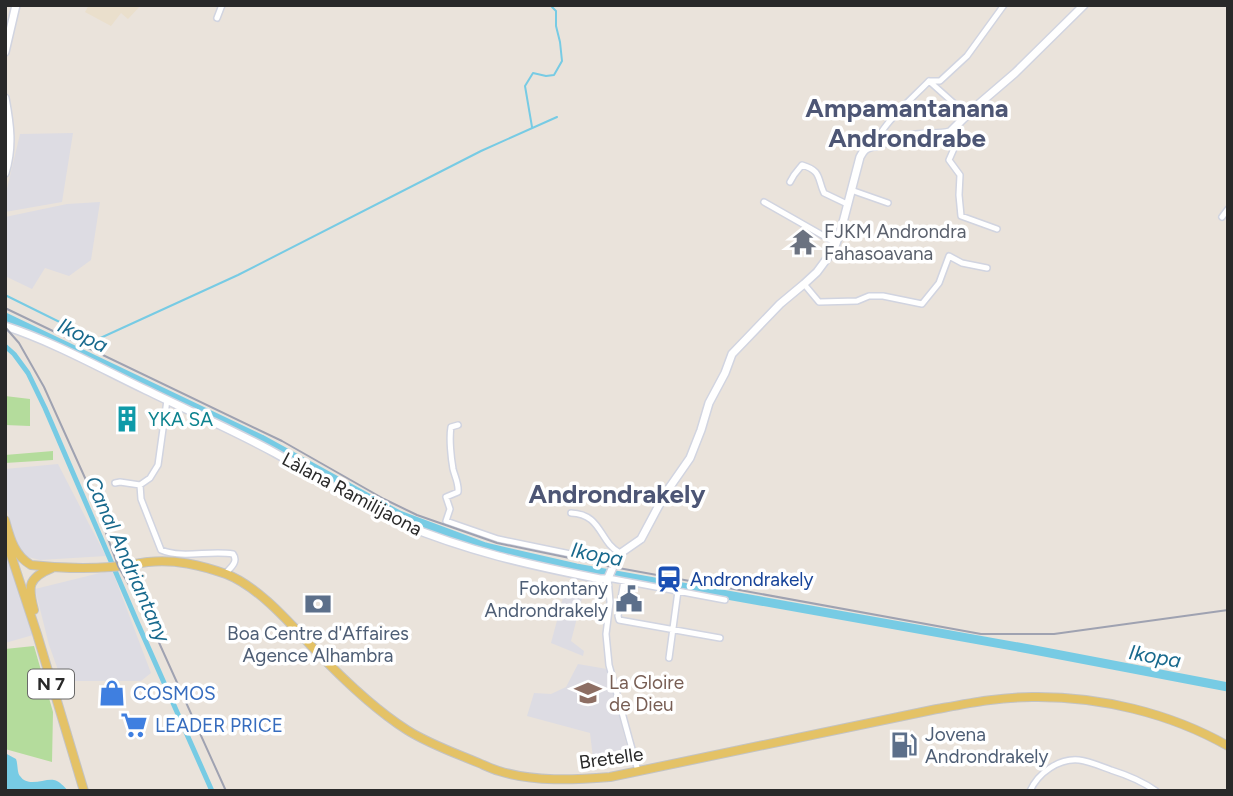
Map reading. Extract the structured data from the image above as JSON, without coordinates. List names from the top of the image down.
{
  "streets": {
    "main road": ["N 7", "Bretelle"],
    "street": ["Làlana Ramilijaona"]
  },
  "crossings": [
    ["N 7", "Bretelle"]
  ],
  "districts": ["Ampamantanana Androndrabe", "Androndrakely"],
  "water": ["Ikopa", "Canal Andriantany"],
  "places": {
    "temple": ["FJKM Androndra Fahasoavana"],
    "building": ["YKA SA"],
    "station": ["Androndrakely"],
    "public building": ["Fokontany Androndrakely"],
    "bank": ["Boa Centre d'Affaires Agence Alhambra"],
    "shop": ["COSMOS"],
    "school or university": ["La Gloire de Dieu"],
    "supermarket": ["LEADER PRICE"],
    "fuel station": ["Jovena Androndrakely"]
  }
}
